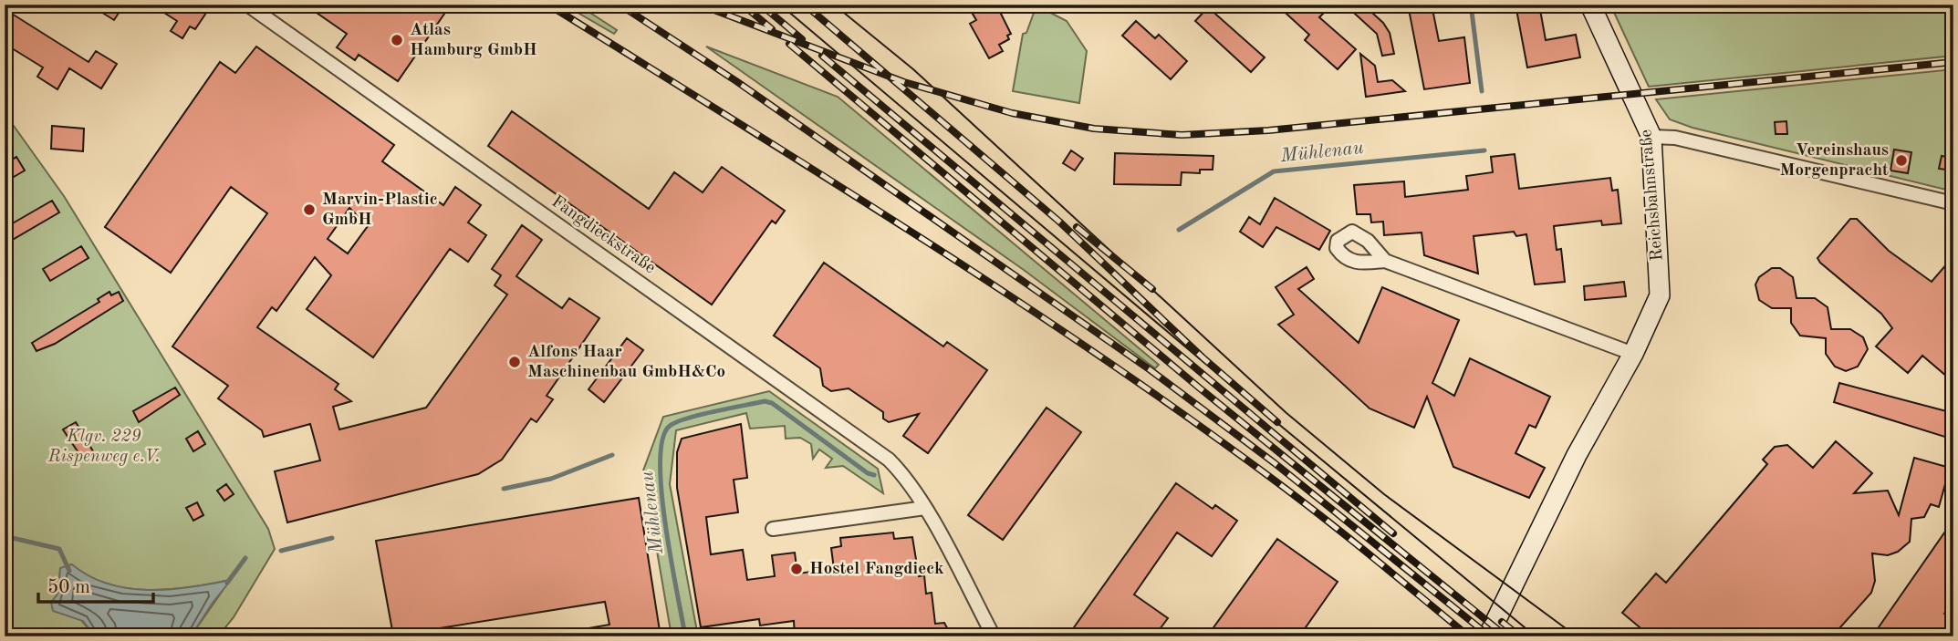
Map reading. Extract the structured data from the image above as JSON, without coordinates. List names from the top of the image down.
{
  "streets": {
    "street": ["Reichsbahnstraße", "Fangdieckstraße"]
  },
  "water": ["Mühlenau"],
  "parks": ["Klgv. 229 Rispenweg e.V."],
  "places": [
    "Atlas Hamburg GmbH",
    "Vereinshaus Morgenpracht",
    "Marvin-Plastic GmbH",
    "Alfons Haar Maschinenbau GmbH&Co",
    "Hostel Fangdieck"
  ],
  "scale_bar": "50 m"
}
